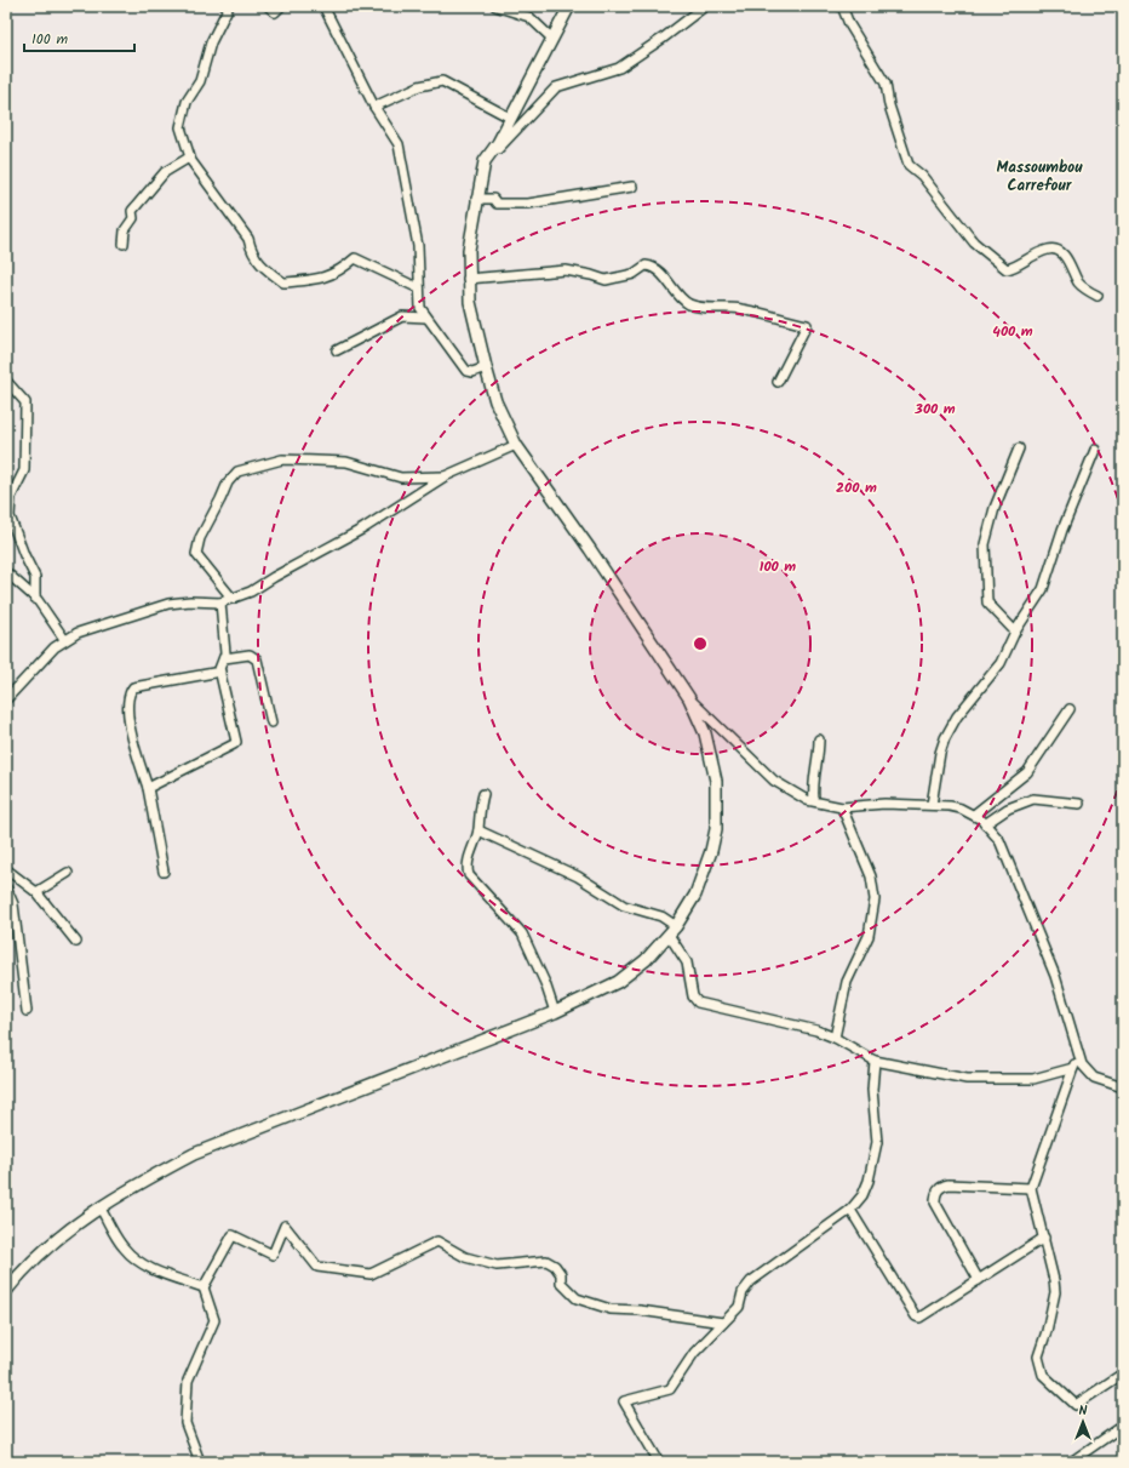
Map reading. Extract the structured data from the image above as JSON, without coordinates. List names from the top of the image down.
{
  "districts": ["Massoumbou Carrefour"],
  "scale_bar": "100 m",
  "north": "top",
  "rings": [
    "400 m",
    "300 m",
    "200 m",
    "100 m"
  ]
}
